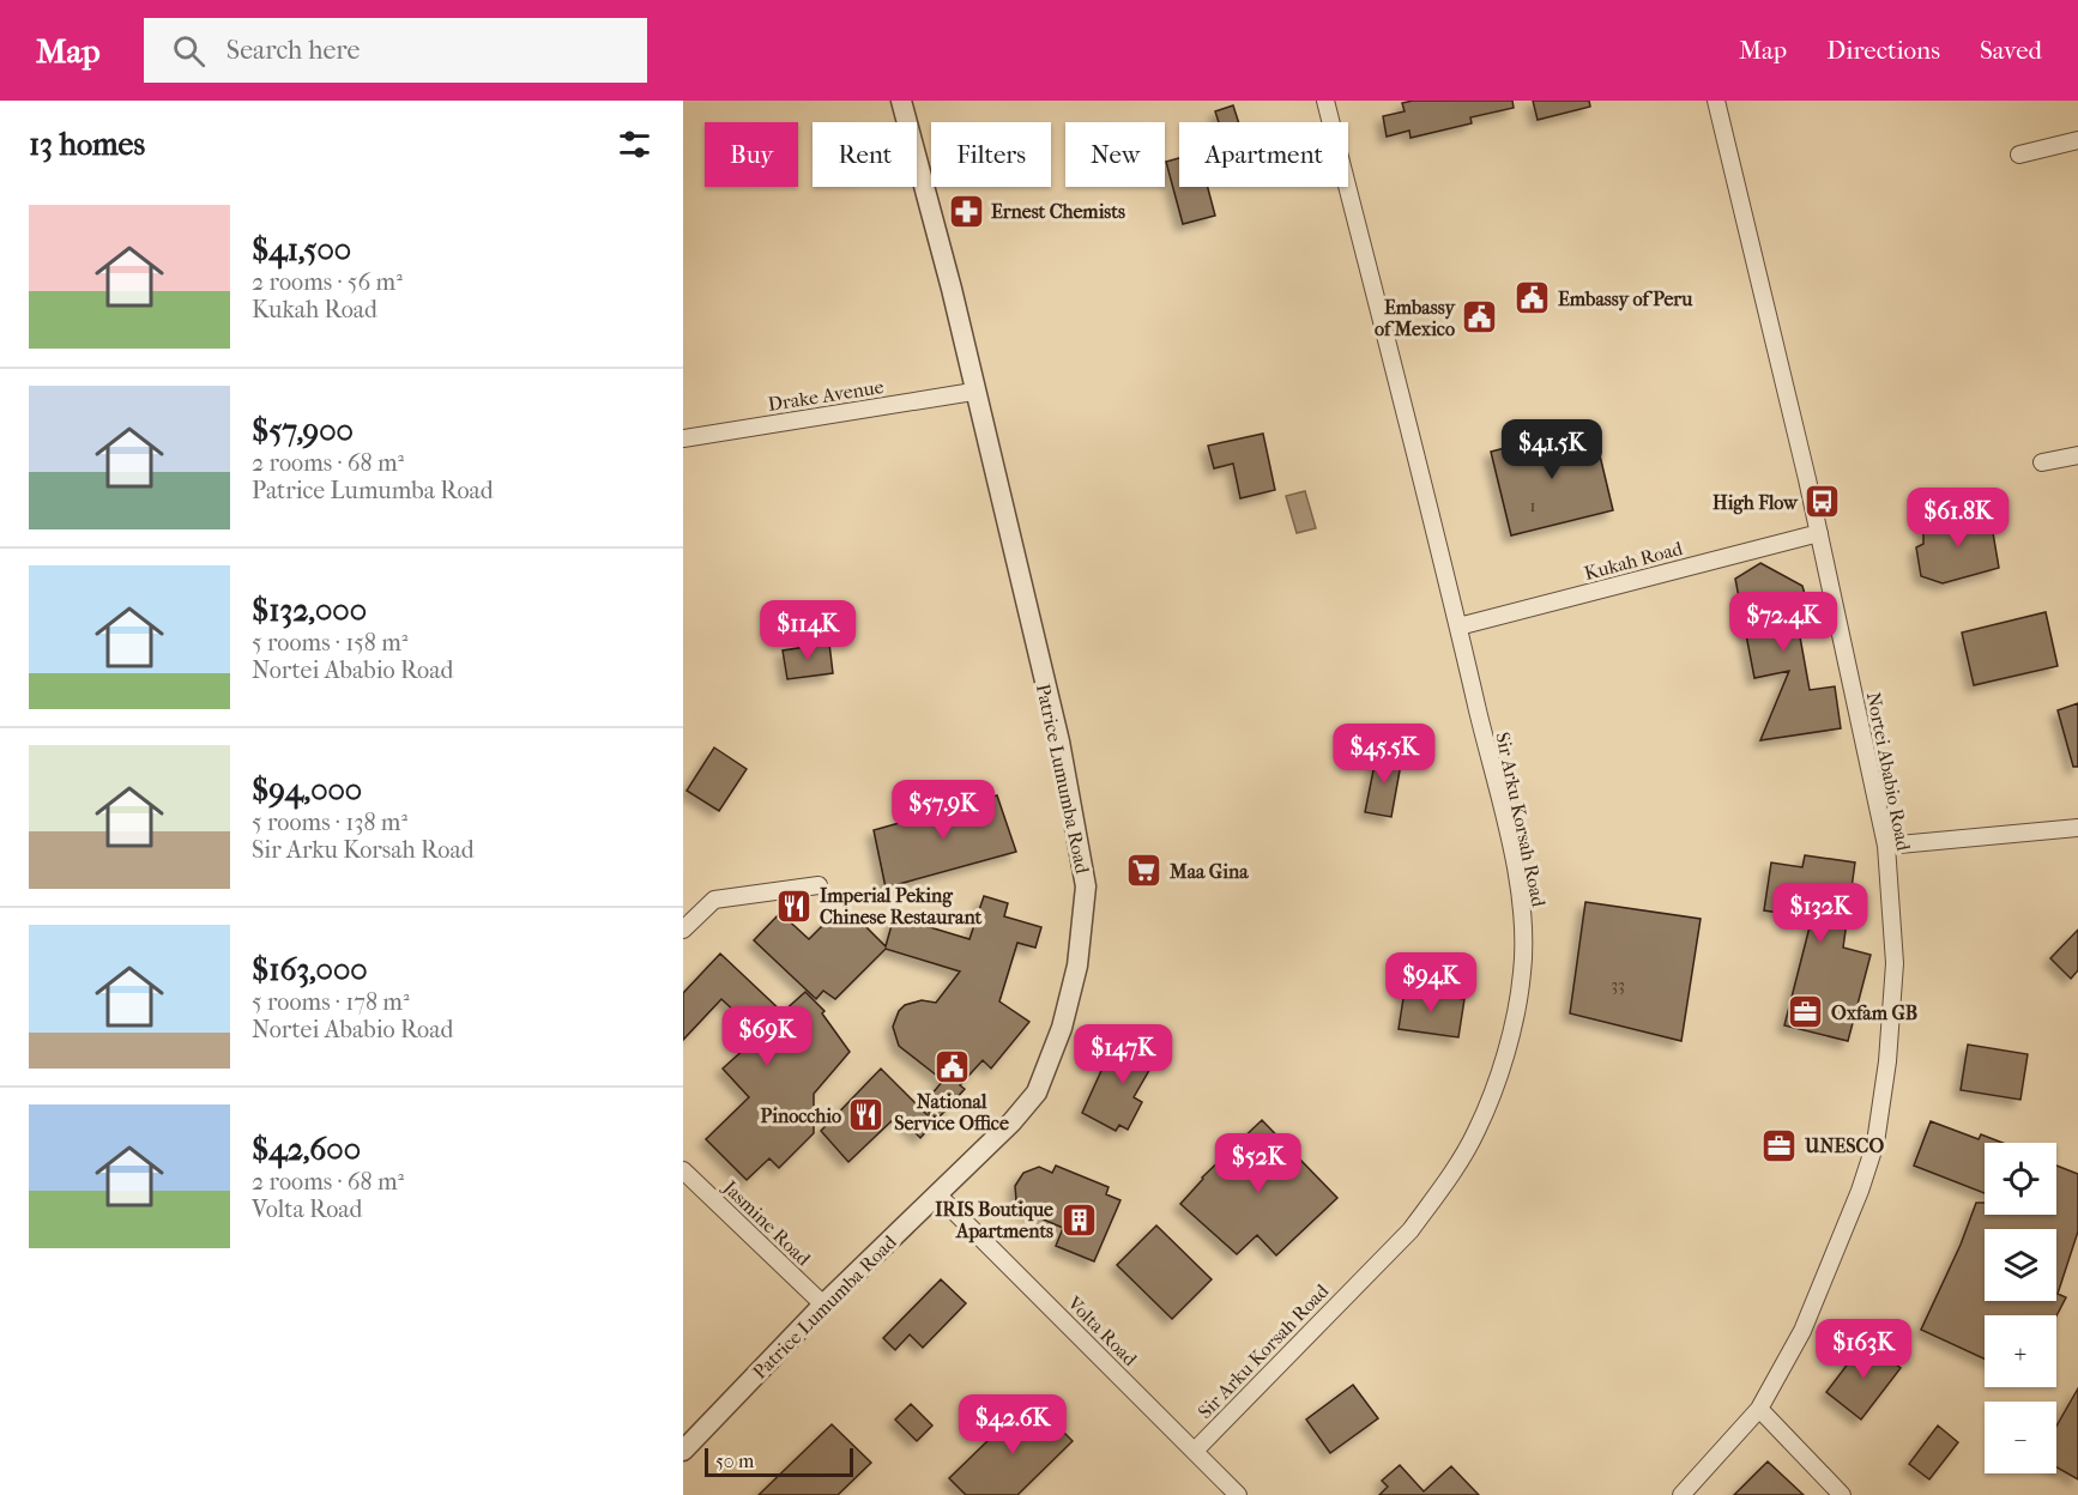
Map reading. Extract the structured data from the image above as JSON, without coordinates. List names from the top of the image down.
{
  "streets": {
    "street": [
      "Drake Avenue",
      "Kukah Road",
      "Nortei Ababio Road",
      "Patrice Lumumba Road",
      "Sir Arku Korsah Road",
      "Jasmine Road",
      "Volta Road"
    ]
  },
  "crossings": [
    ["Drake Avenue", "Patrice Lumumba Road"],
    ["Kukah Road", "Nortei Ababio Road"],
    ["Kukah Road", "Sir Arku Korsah Road"],
    ["Patrice Lumumba Road", "Jasmine Road"],
    ["Patrice Lumumba Road", "Volta Road"],
    ["Sir Arku Korsah Road", "Volta Road"]
  ],
  "places": {
    "pharmacy": ["Ernest Chemists"],
    "public building": ["Embassy of Peru", "Embassy of Mexico", "National Service Office"],
    "bus stop": ["High Flow"],
    "supermarket": ["Maa Gina"],
    "restaurant": ["Imperial Peking Chinese Restaurant", "Pinocchio"],
    "office": ["Oxfam GB", "UNESCO"],
    "building": ["IRIS Boutique Apartments"]
  },
  "house_numbers": ["1", "33"],
  "scale_bar": "50 m",
  "page": {
    "header": "Map",
    "search": "Search here",
    "nav": ["Map", "Directions", "Saved"],
    "heading": "13 homes",
    "chip": [
      "Buy",
      "Rent",
      "Filters",
      "New",
      "Apartment"
    ],
    "list": [
      {
        "name": "$41,500",
        "note": "2 rooms · 56 m² · Kukah Road"
      },
      {
        "name": "$57,900",
        "note": "2 rooms · 68 m² · Patrice Lumumba Road"
      },
      {
        "name": "$132,000",
        "note": "5 rooms · 158 m² · Nortei Ababio Road"
      },
      {
        "name": "$94,000",
        "note": "5 rooms · 138 m² · Sir Arku Korsah Road"
      },
      {
        "name": "$163,000",
        "note": "5 rooms · 178 m² · Nortei Ababio Road"
      },
      {
        "name": "$42,600",
        "note": "2 rooms · 68 m² · Volta Road"
      }
    ],
    "price": [
      "$41.5K",
      "$61.8K",
      "$72.4K",
      "$114K",
      "$45.5K",
      "$57.9K",
      "$132K",
      "$94K",
      "$69K",
      "$147K",
      "$52K",
      "$163K",
      "$42.6K"
    ],
    "map_buttons": ["+", "−"],
    "scale": "50 m"
  }
}
